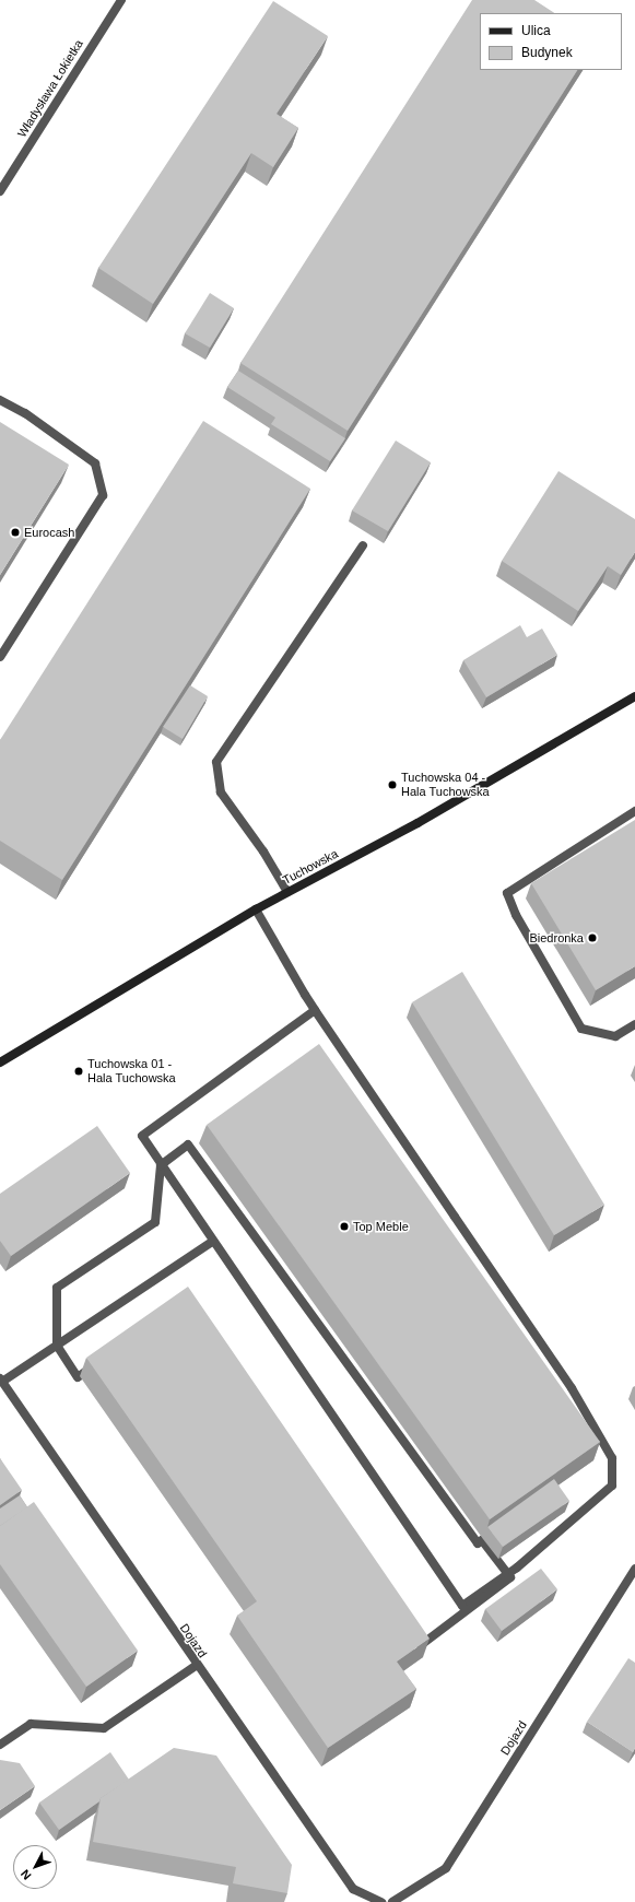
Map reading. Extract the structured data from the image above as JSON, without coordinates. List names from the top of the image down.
{
  "streets": {
    "street": ["Władysława Łokietka", "Tuchowska", "Dojazd"]
  },
  "places": [
    "Eurocash",
    "Tuchowska 04 - Hala Tuchowska",
    "Biedronka",
    "Tuchowska 01 - Hala Tuchowska",
    "Top Meble"
  ],
  "legend": ["Ulica", "Budynek"],
  "north": "bottom left"
}
